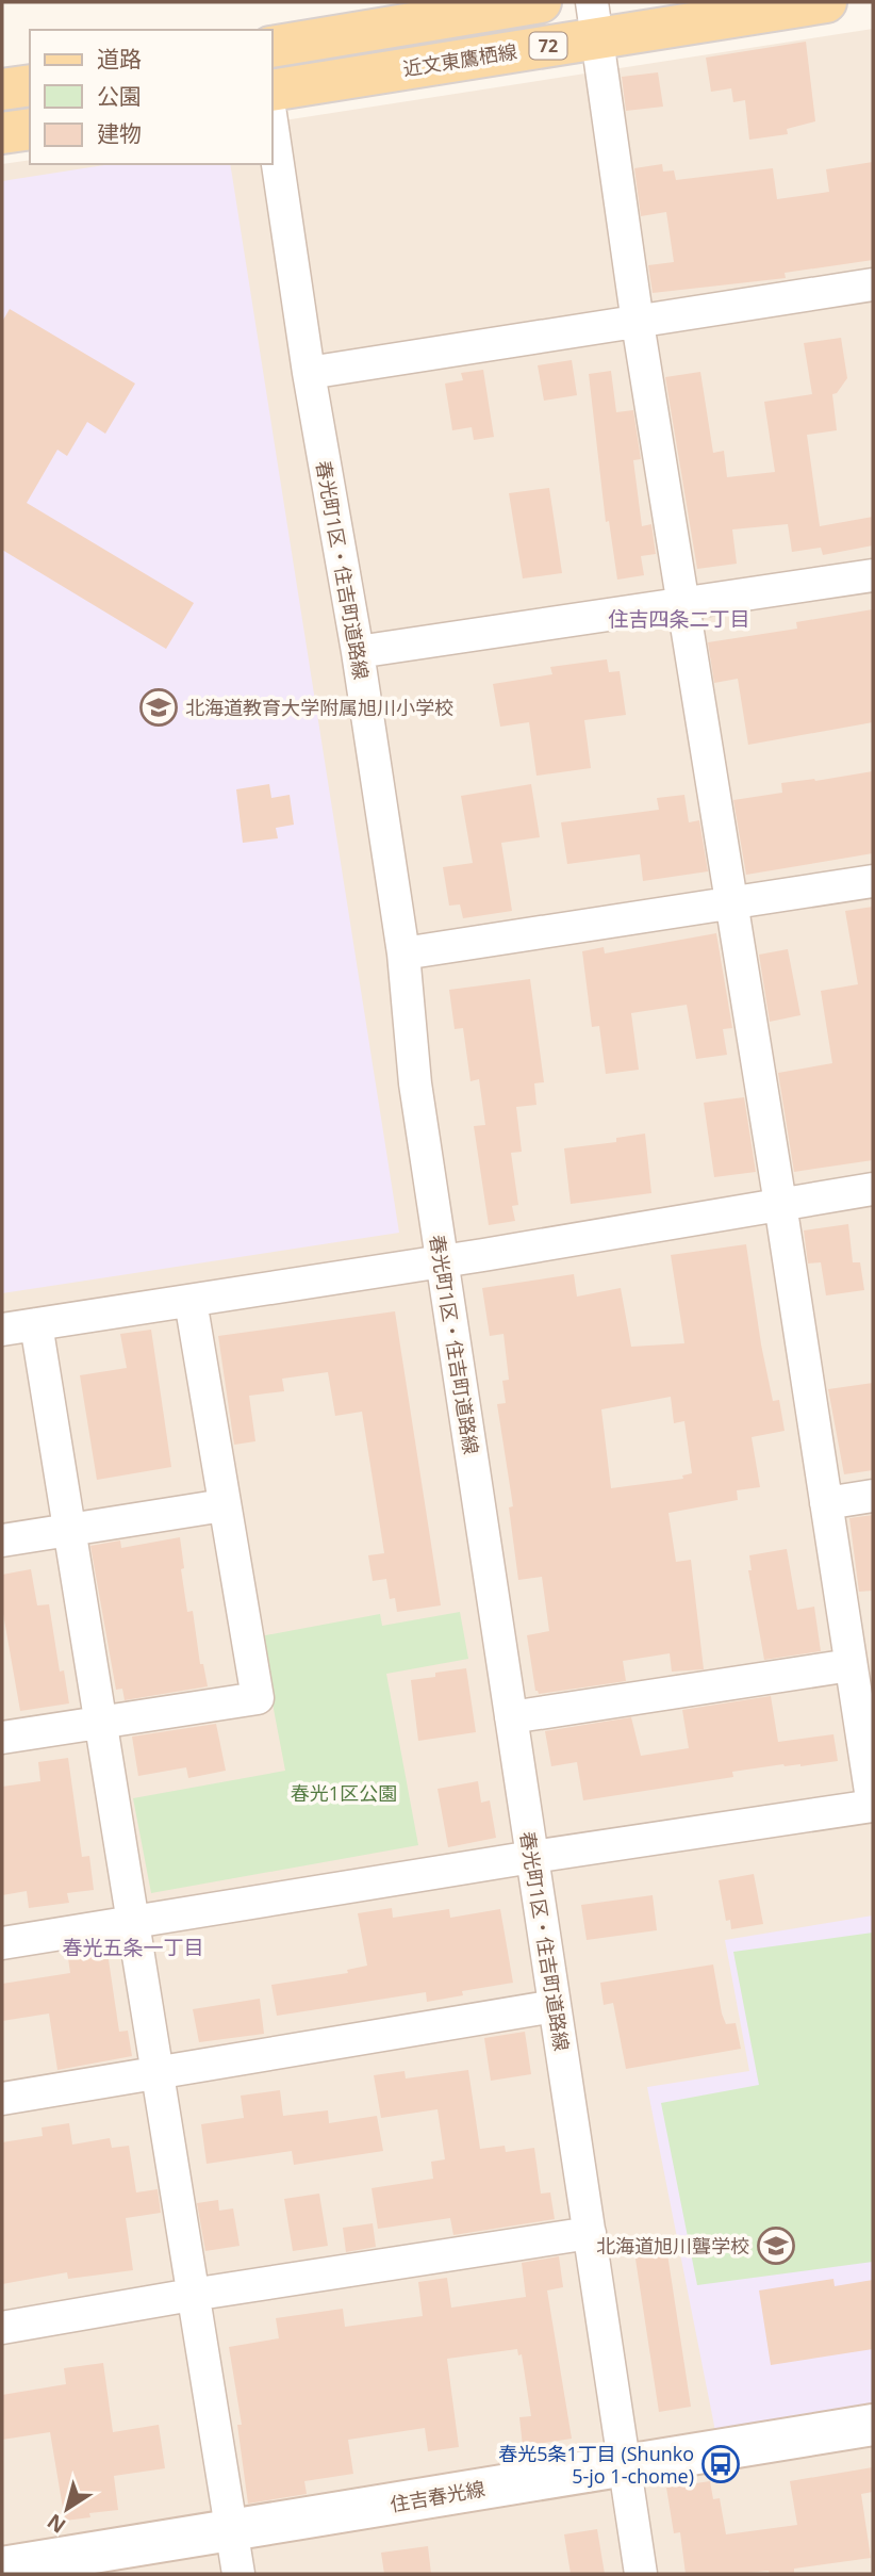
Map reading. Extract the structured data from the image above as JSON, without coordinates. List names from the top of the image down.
{
  "streets": {
    "main road": ["72", "近文東鷹栖線"],
    "street": ["春光町1区・住吉町道路線", "住吉春光線"]
  },
  "crossings": [
    ["春光町1区・住吉町道路線", "住吉春光線"]
  ],
  "districts": ["住吉四条二丁目", "春光五条一丁目"],
  "parks": ["春光1区公園"],
  "places": {
    "school or university": ["北海道教育大学附属旭川小学校", "北海道旭川聾学校"],
    "bus stop": ["春光5条1丁目 (Shunko 5-jo 1-chome)"]
  },
  "legend": ["道路", "公園", "建物"],
  "north": "bottom left"
}
